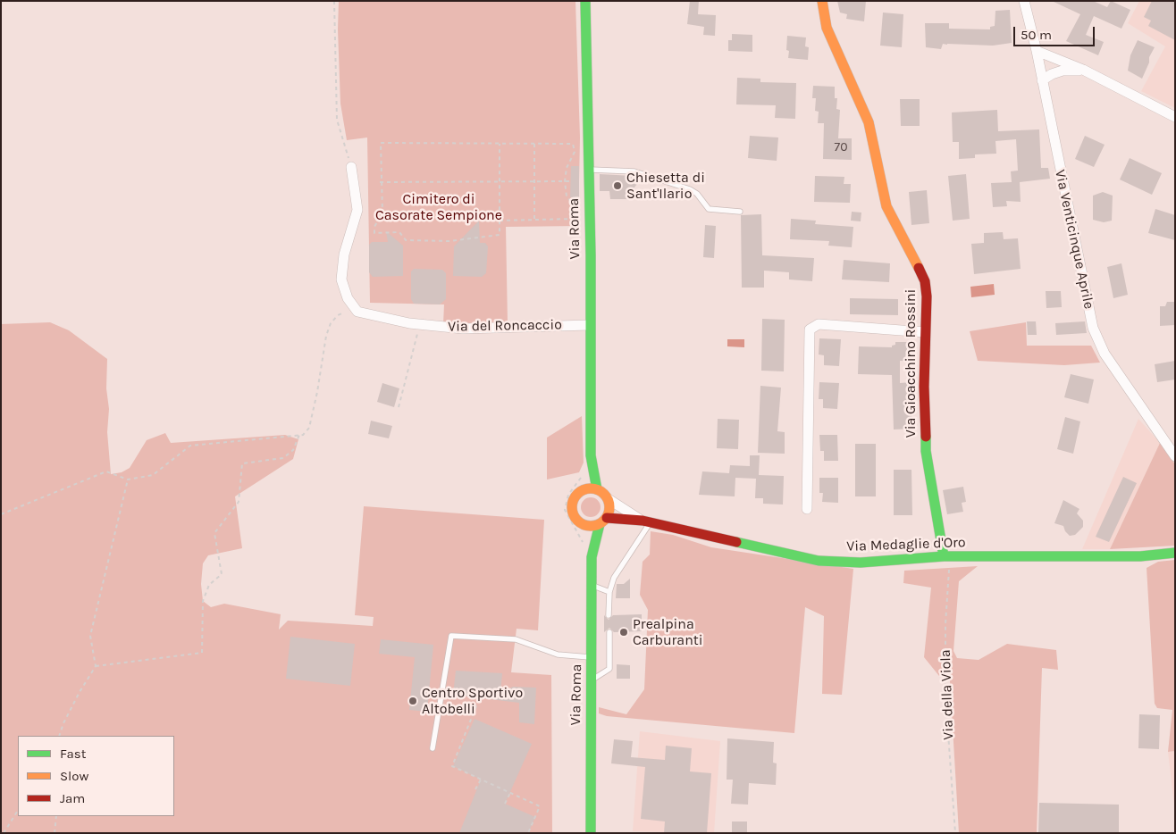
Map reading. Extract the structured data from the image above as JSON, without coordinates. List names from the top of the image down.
{
  "streets": {
    "street": [
      "Via Roma",
      "Via Venticinque Aprile",
      "Via del Roncaccio",
      "Via Gioacchino Rossini",
      "Via Medaglie d'Oro"
    ],
    "path": ["Via della Viola"]
  },
  "crossings": [
    ["Via Roma", "Via del Roncaccio"],
    ["Via Roma", "Via Medaglie d'Oro"],
    ["Via Gioacchino Rossini", "Via Medaglie d'Oro"],
    ["Via Gioacchino Rossini", "Via della Viola"],
    ["Via Medaglie d'Oro", "Via della Viola"]
  ],
  "parks": ["Cimitero di Casorate Sempione"],
  "places": ["Chiesetta di Sant'Ilario", "Prealpina Carburanti", "Centro Sportivo Altobelli"],
  "house_numbers": ["70"],
  "legend": ["Fast", "Slow", "Jam"],
  "scale_bar": "50 m"
}
